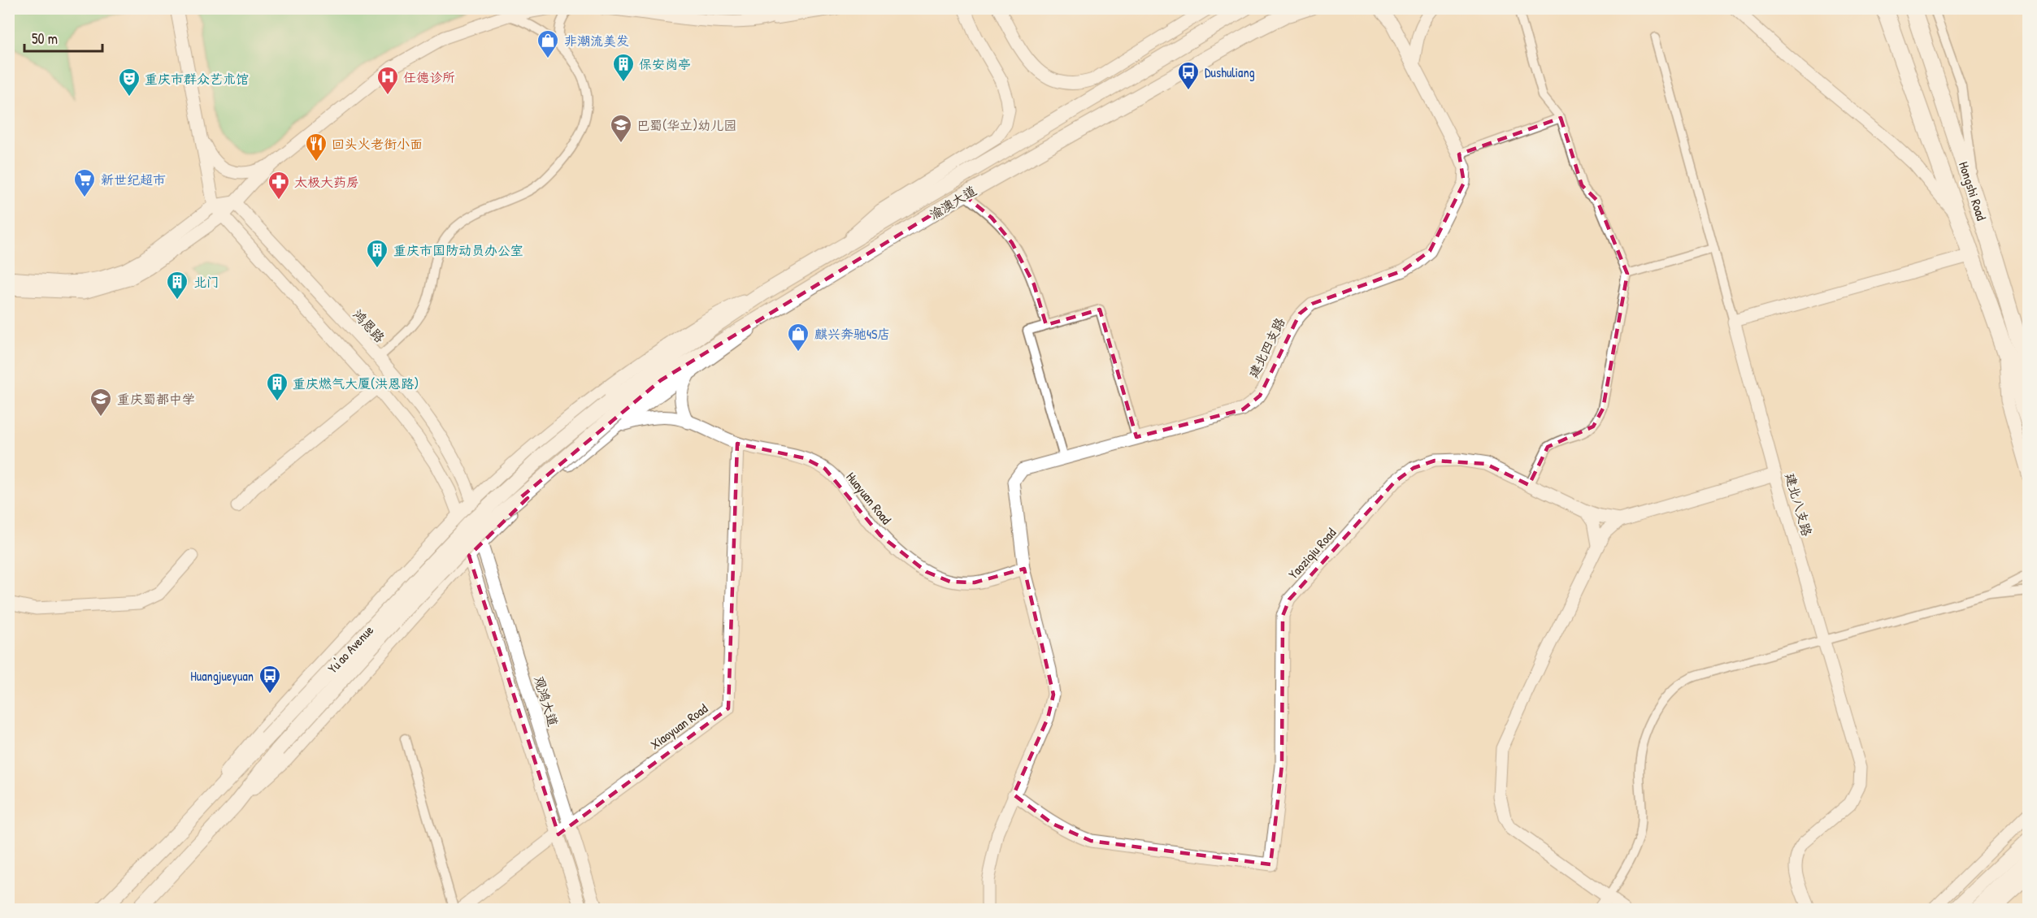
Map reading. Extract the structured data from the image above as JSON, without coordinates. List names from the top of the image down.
{
  "streets": {
    "highway": ["Hongshi Road"],
    "main road": ["渝澳大道", "Yu'ao Avenue"],
    "street": [
      "鸿恩路",
      "建北四支路",
      "Huayuan Road",
      "建北八支路",
      "Yaoziqiu Road",
      "观鸿大道",
      "Xiaoyuan Road"
    ]
  },
  "crossings": [
    ["渝澳大道", "Huayuan Road"],
    ["渝澳大道", "Yu'ao Avenue"],
    ["鸿恩路", "观鸿大道"],
    ["建北四支路", "Huayuan Road"],
    ["建北四支路", "Yaoziqiu Road"],
    ["Huayuan Road", "Yu'ao Avenue"],
    ["Huayuan Road", "Xiaoyuan Road"],
    ["观鸿大道", "Xiaoyuan Road"]
  ],
  "places": {
    "shop": ["非潮流美发", "麒兴奔驰4S店"],
    "building": [
      "保安岗亭",
      "重庆市国防动员办公室",
      "北门",
      "重庆燃气大厦(洪恩路)"
    ],
    "bus stop": ["Dushuliang", "Huangjueyuan"],
    "hospital": ["任德诊所"],
    "theatre": ["重庆市群众艺术馆"],
    "school or university": ["巴蜀(华立)幼儿园", "重庆蜀都中学"],
    "restaurant": ["回头火老街小面"],
    "supermarket": ["新世纪超市"],
    "pharmacy": ["太极大药房"]
  },
  "scale_bar": "50 m"
}
